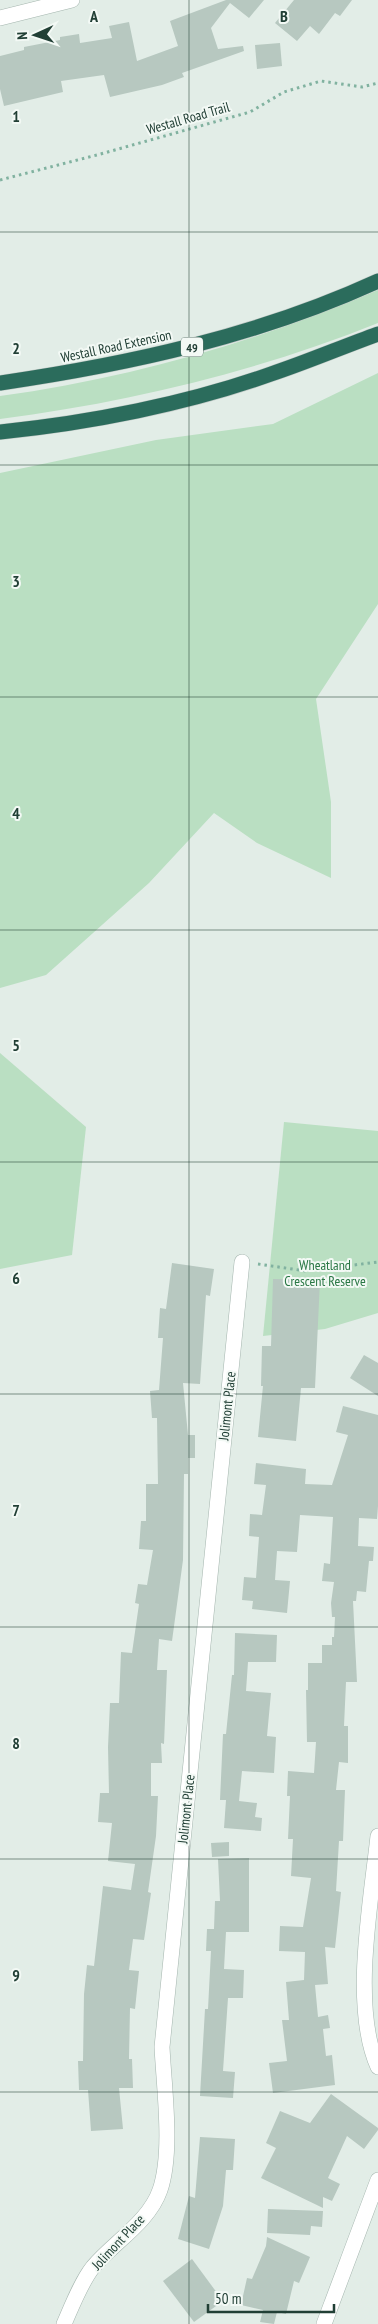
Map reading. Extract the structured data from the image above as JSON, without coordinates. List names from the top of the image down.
{
  "streets": {
    "highway": ["Westall Road Extension", "49"],
    "street": ["Jolimont Place"],
    "path": ["Westall Road Trail"]
  },
  "parks": ["Wheatland Crescent Reserve"],
  "scale_bar": "50 m",
  "north": "left",
  "grid": {
    "columns": ["A", "B"],
    "rows": [
      "1",
      "2",
      "3",
      "4",
      "5",
      "6",
      "7",
      "8",
      "9"
    ]
  }
}
